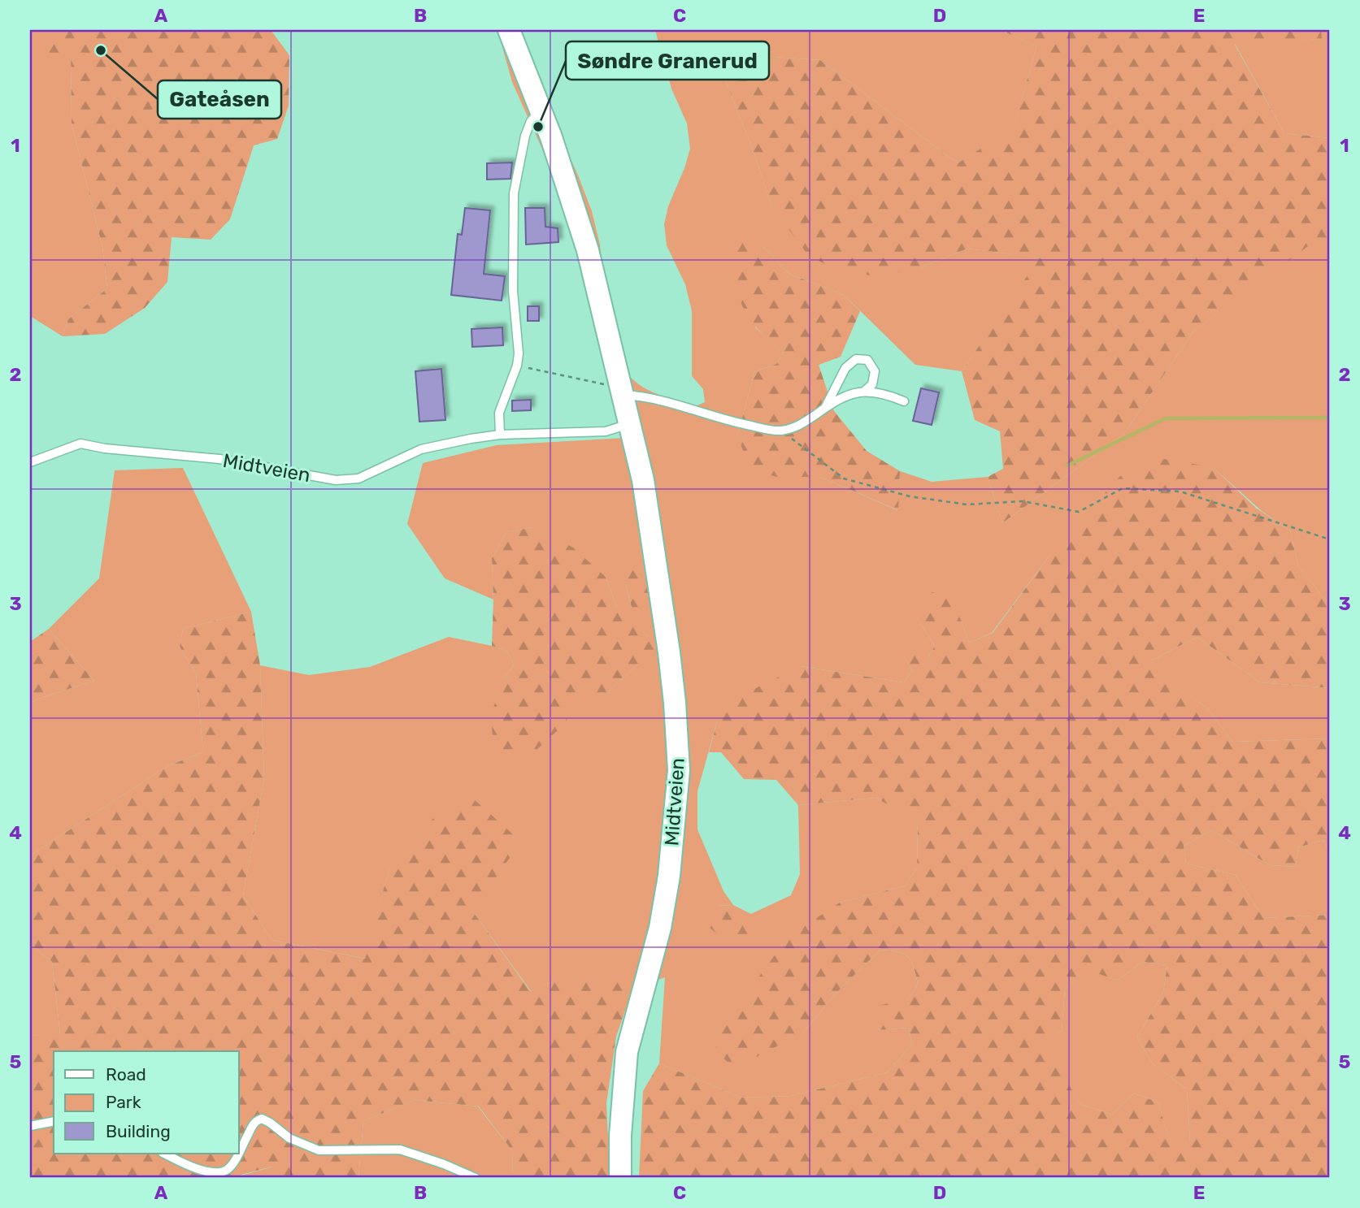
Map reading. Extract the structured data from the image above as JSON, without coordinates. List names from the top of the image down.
{
  "streets": {
    "main road": ["Midtveien"]
  },
  "places": ["Gateåsen", "Søndre Granerud"],
  "legend": ["Road", "Park", "Building"],
  "grid": {
    "columns": [
      "A",
      "B",
      "C",
      "D",
      "E"
    ],
    "rows": [
      "1",
      "2",
      "3",
      "4",
      "5"
    ]
  }
}
